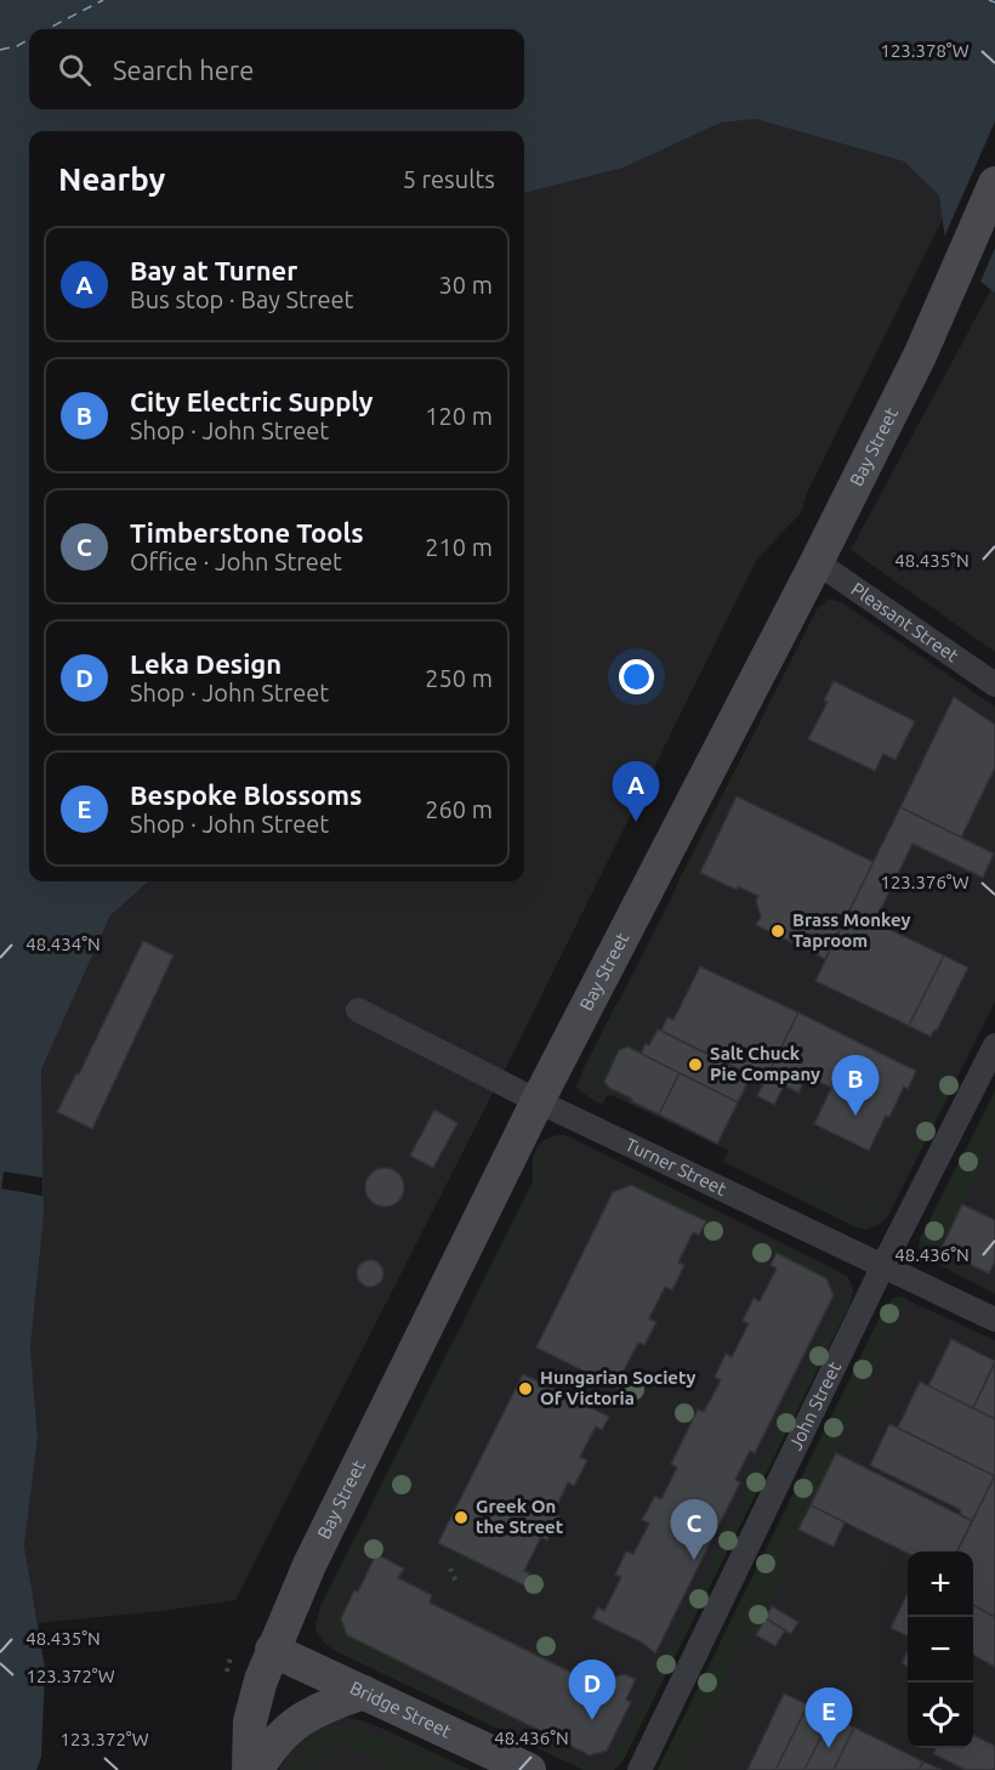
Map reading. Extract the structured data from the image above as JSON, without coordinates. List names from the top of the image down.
{
  "streets": {
    "main road": ["Bay Street", "Bridge Street"],
    "street": ["Pleasant Street", "Turner Street", "John Street"]
  },
  "crossings": [
    ["Bay Street", "Pleasant Street"],
    ["Bay Street", "Turner Street"],
    ["Bay Street", "Bridge Street"],
    ["Turner Street", "John Street"]
  ],
  "places": [
    "Brass Monkey Taproom",
    "Salt Chuck Pie Company",
    "Hungarian Society Of Victoria",
    "Greek On the Street"
  ],
  "page": {
    "search": "Search here",
    "heading": ["Nearby", "5 results"],
    "list": [
      {
        "mark": "A",
        "name": "Bay at Turner",
        "note": "Bus stop · Bay Street",
        "value": "30 m"
      },
      {
        "mark": "B",
        "name": "City Electric Supply",
        "note": "Shop · John Street",
        "value": "120 m"
      },
      {
        "mark": "C",
        "name": "Timberstone Tools",
        "note": "Office · John Street",
        "value": "210 m"
      },
      {
        "mark": "D",
        "name": "Leka Design",
        "note": "Shop · John Street",
        "value": "250 m"
      },
      {
        "mark": "E",
        "name": "Bespoke Blossoms",
        "note": "Shop · John Street",
        "value": "260 m"
      }
    ],
    "pins": [
      "A",
      "B",
      "C",
      "D",
      "E"
    ],
    "map_buttons": ["+", "−"]
  },
  "coordinates": [
    "123.378°W",
    "48.435°N",
    "123.376°W",
    "48.434°N",
    "48.436°N",
    "123.372°W"
  ]
}
